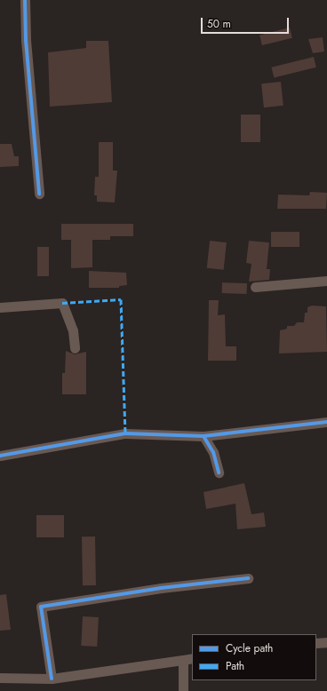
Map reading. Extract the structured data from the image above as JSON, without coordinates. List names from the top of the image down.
{
  "legend": ["Cycle path", "Path"],
  "scale_bar": "50 m"
}
